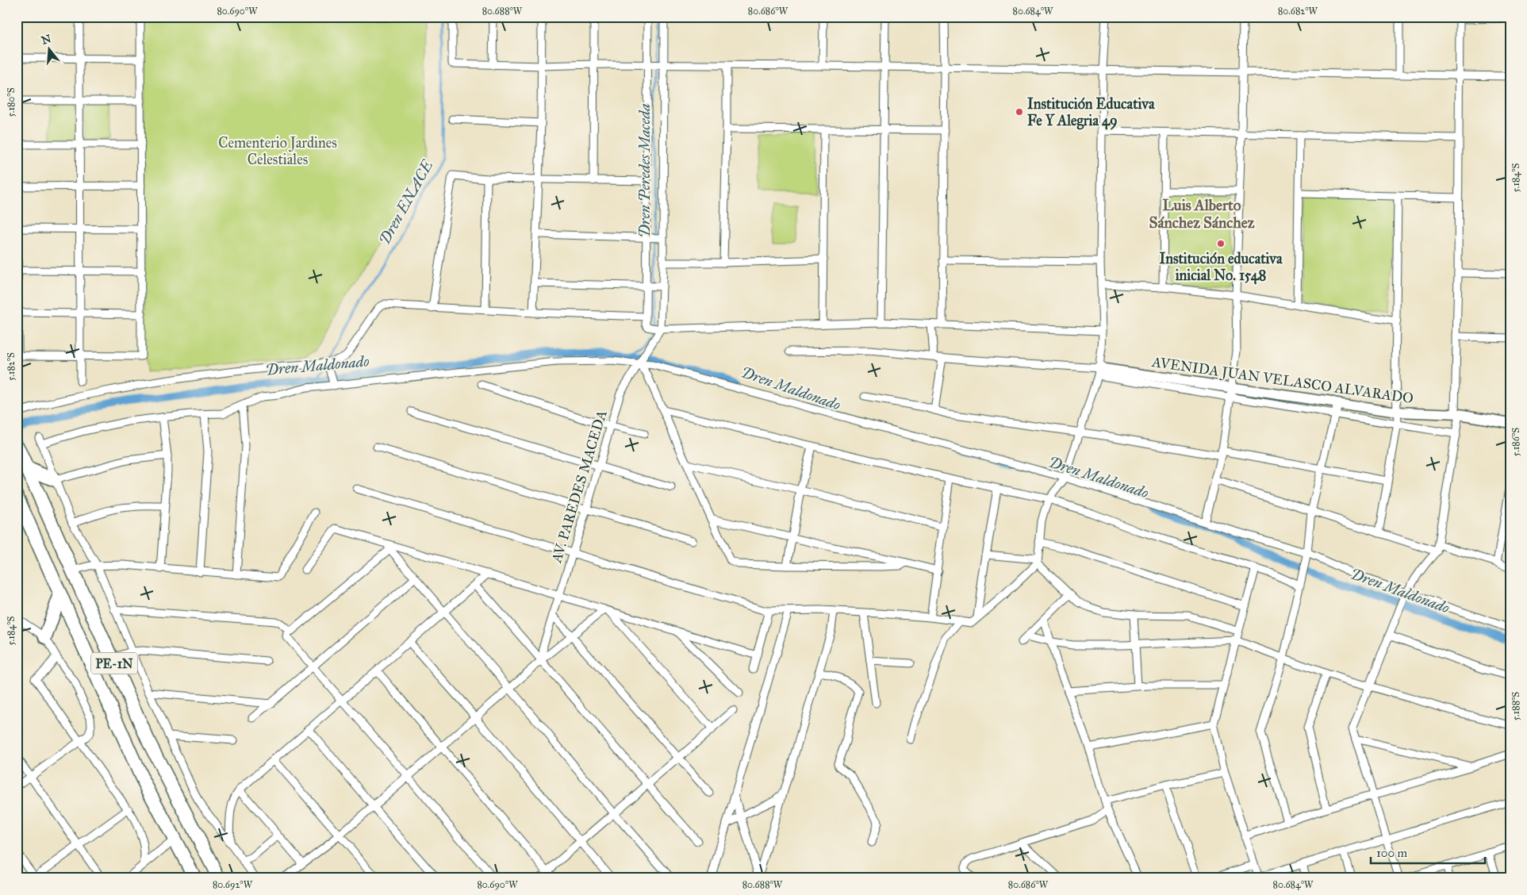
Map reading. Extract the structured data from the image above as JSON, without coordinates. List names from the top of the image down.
{
  "streets": {
    "highway": ["PE-1N"],
    "street": ["AVENIDA JUAN VELASCO ALVARADO", "AV. PAREDES MACEDA"]
  },
  "districts": ["Luis Alberto Sánchez Sánchez"],
  "water": ["Dren Peredes Maceda", "Dren ENACE", "Dren Maldonado"],
  "parks": ["Cementerio Jardines Celestiales"],
  "places": ["Institución Educativa Fe Y Alegria 49", "Institución educativa inicial No. 1548"],
  "scale_bar": "100 m",
  "north": "top",
  "coordinates": [
    "80.690°W",
    "80.688°W",
    "80.686°W",
    "80.684°W",
    "80.682°W",
    "5.180°S",
    "5.184°S",
    "5.182°S",
    "5.186°S",
    "5.188°S",
    "80.692°W"
  ]
}
